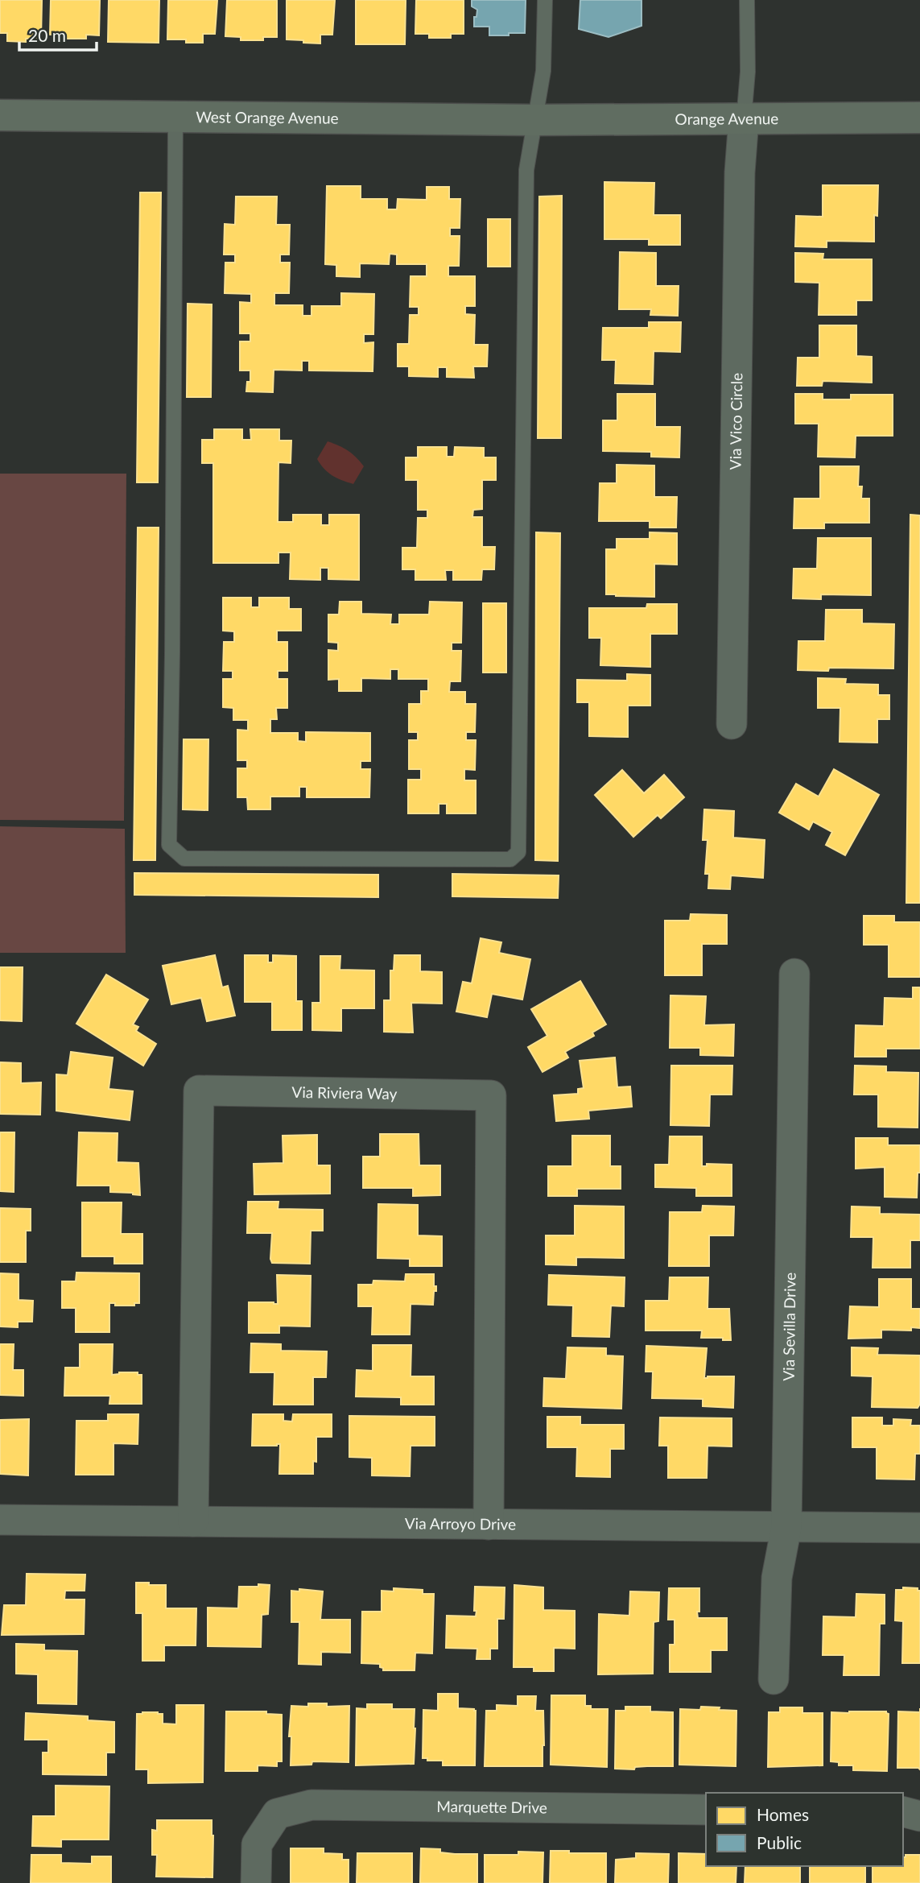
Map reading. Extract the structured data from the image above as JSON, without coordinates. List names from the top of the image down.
{
  "streets": {
    "main road": ["West Orange Avenue", "Orange Avenue"],
    "street": [
      "Via Vico Circle",
      "Via Riviera Way",
      "Via Sevilla Drive",
      "Via Arroyo Drive",
      "Marquette Drive"
    ]
  },
  "crossings": [
    ["West Orange Avenue", "Orange Avenue"],
    ["Orange Avenue", "Via Vico Circle"],
    ["Via Riviera Way", "Via Arroyo Drive"],
    ["Via Sevilla Drive", "Via Arroyo Drive"]
  ],
  "legend": ["Homes", "Public"],
  "scale_bar": "20 m"
}
